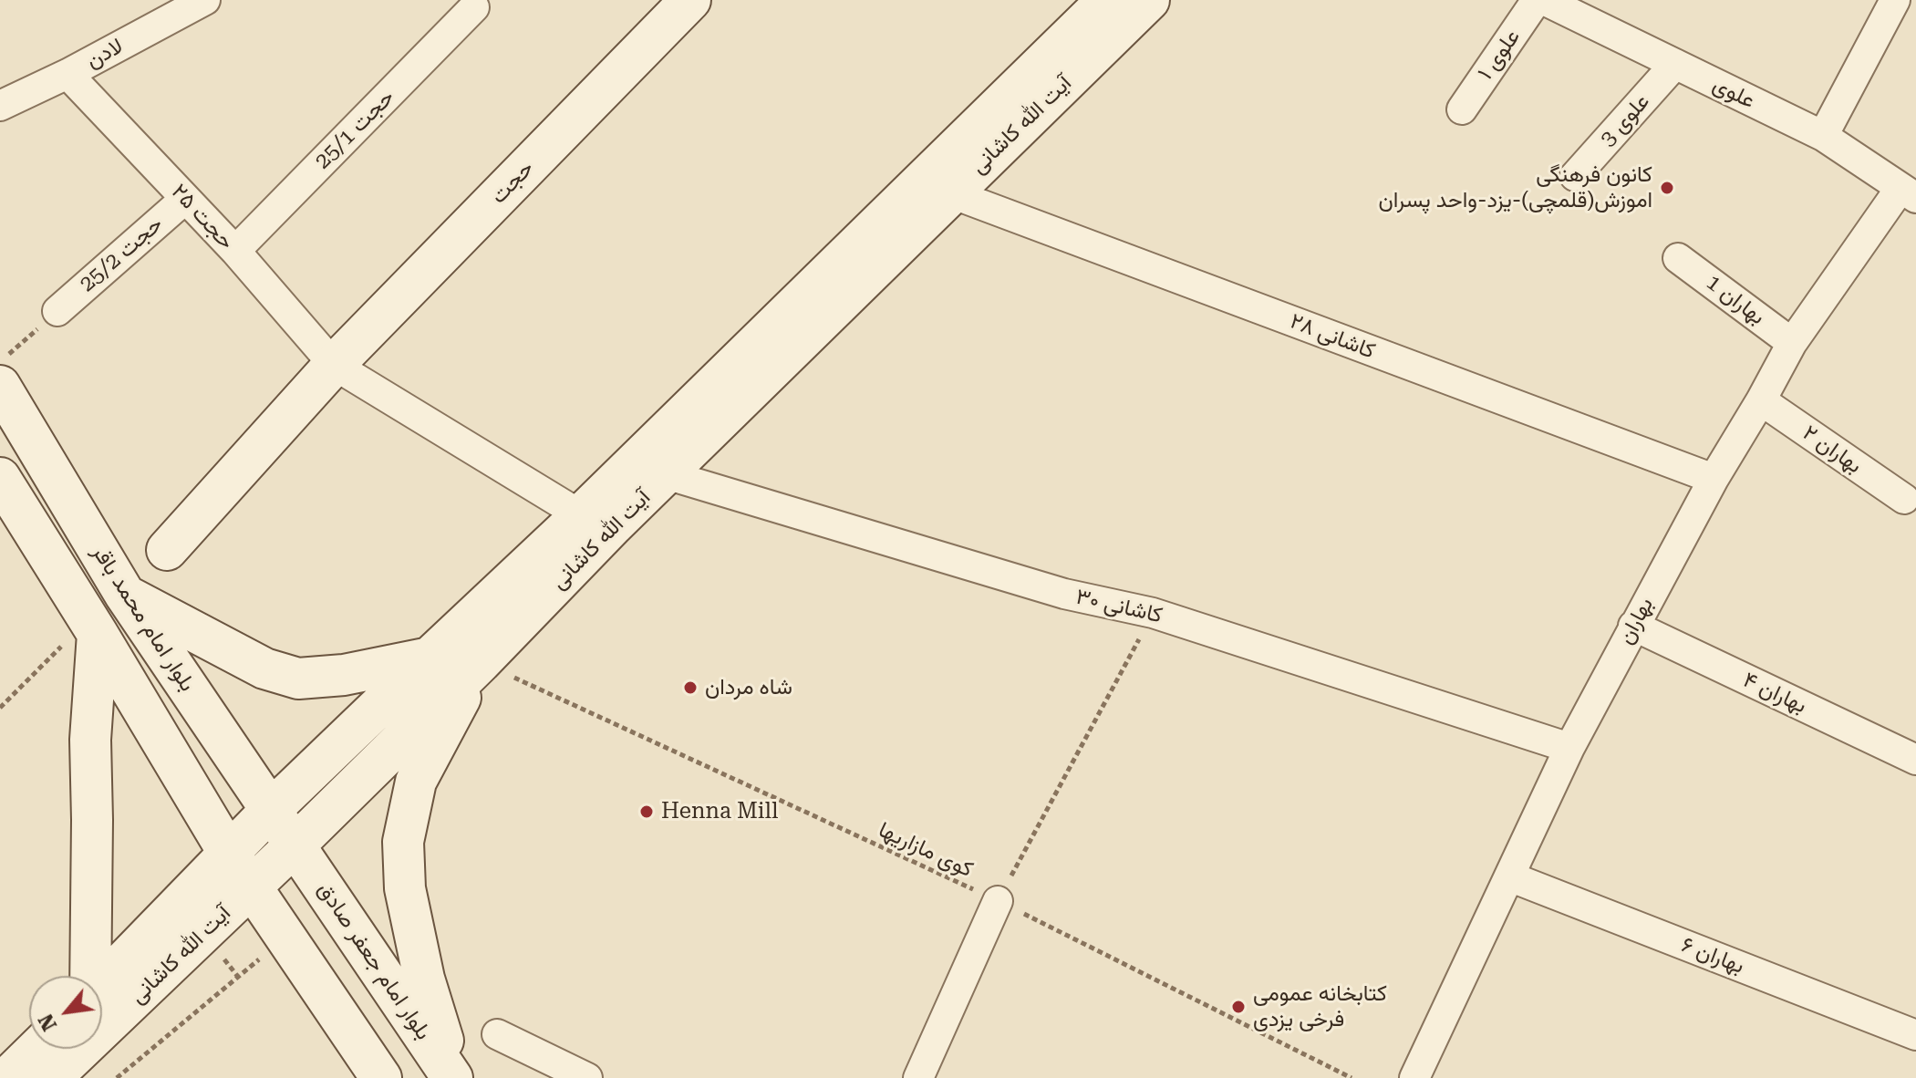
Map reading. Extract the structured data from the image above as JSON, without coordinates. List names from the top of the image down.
{
  "streets": {
    "main road": [
      "آیت الله کاشانی",
      "حجت",
      "بلوار امام محمد باقر",
      "بلوار امام جعفر صادق"
    ],
    "street": [
      "لادن",
      "علوی ۱",
      "علوی",
      "علوی 3",
      "حجت 25/1",
      "حجت ۲۵",
      "حجت 25/2",
      "بهاران 1",
      "کاشانی ۲۸",
      "بهاران ۲",
      "کاشانی ۳۰",
      "بهاران",
      "بهاران ۴",
      "بهاران ۶"
    ],
    "path": ["کوی مازاریها"]
  },
  "crossings": [
    ["لادن", "حجت ۲۵"],
    ["علوی", "علوی 3"],
    ["علوی", "بهاران"],
    ["آیت الله کاشانی", "کاشانی ۲۸"],
    ["آیت الله کاشانی", "کاشانی ۳۰"],
    ["آیت الله کاشانی", "بلوار امام محمد باقر"],
    ["آیت الله کاشانی", "کوی مازاریها"],
    ["آیت الله کاشانی", "بلوار امام جعفر صادق"],
    ["حجت 25/1", "حجت ۲۵"],
    ["حجت", "حجت ۲۵"],
    ["حجت ۲۵", "حجت 25/2"],
    ["بهاران 1", "بهاران"],
    ["کاشانی ۲۸", "بهاران"],
    ["بهاران ۲", "بهاران"],
    ["کاشانی ۳۰", "بهاران"],
    ["بلوار امام محمد باقر", "بلوار امام جعفر صادق"],
    ["بهاران", "بهاران ۴"],
    ["بهاران", "بهاران ۶"]
  ],
  "places": [
    "کانون فرهنگی اموزش(قلمچی)-یزد-واحد پسران",
    "شاه مردان",
    "Henna Mill",
    "کتابخانه عمومی فرخی یزدی"
  ],
  "north": "bottom left"
}
